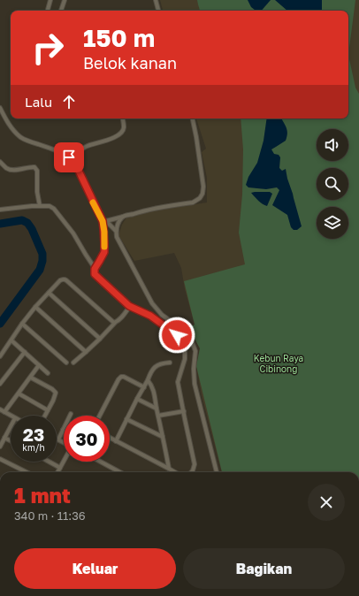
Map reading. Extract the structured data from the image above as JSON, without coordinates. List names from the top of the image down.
{
  "parks": ["Kebun Raya Cibinong"],
  "page": {
    "turn": ["150 m", "Belok kanan"],
    "then": "Lalu",
    "speed": "23 km/h",
    "limit": "30",
    "heading": ["1 mnt", "340 m · 11:36"],
    "buttons": ["Keluar", "Bagikan"]
  }
}
